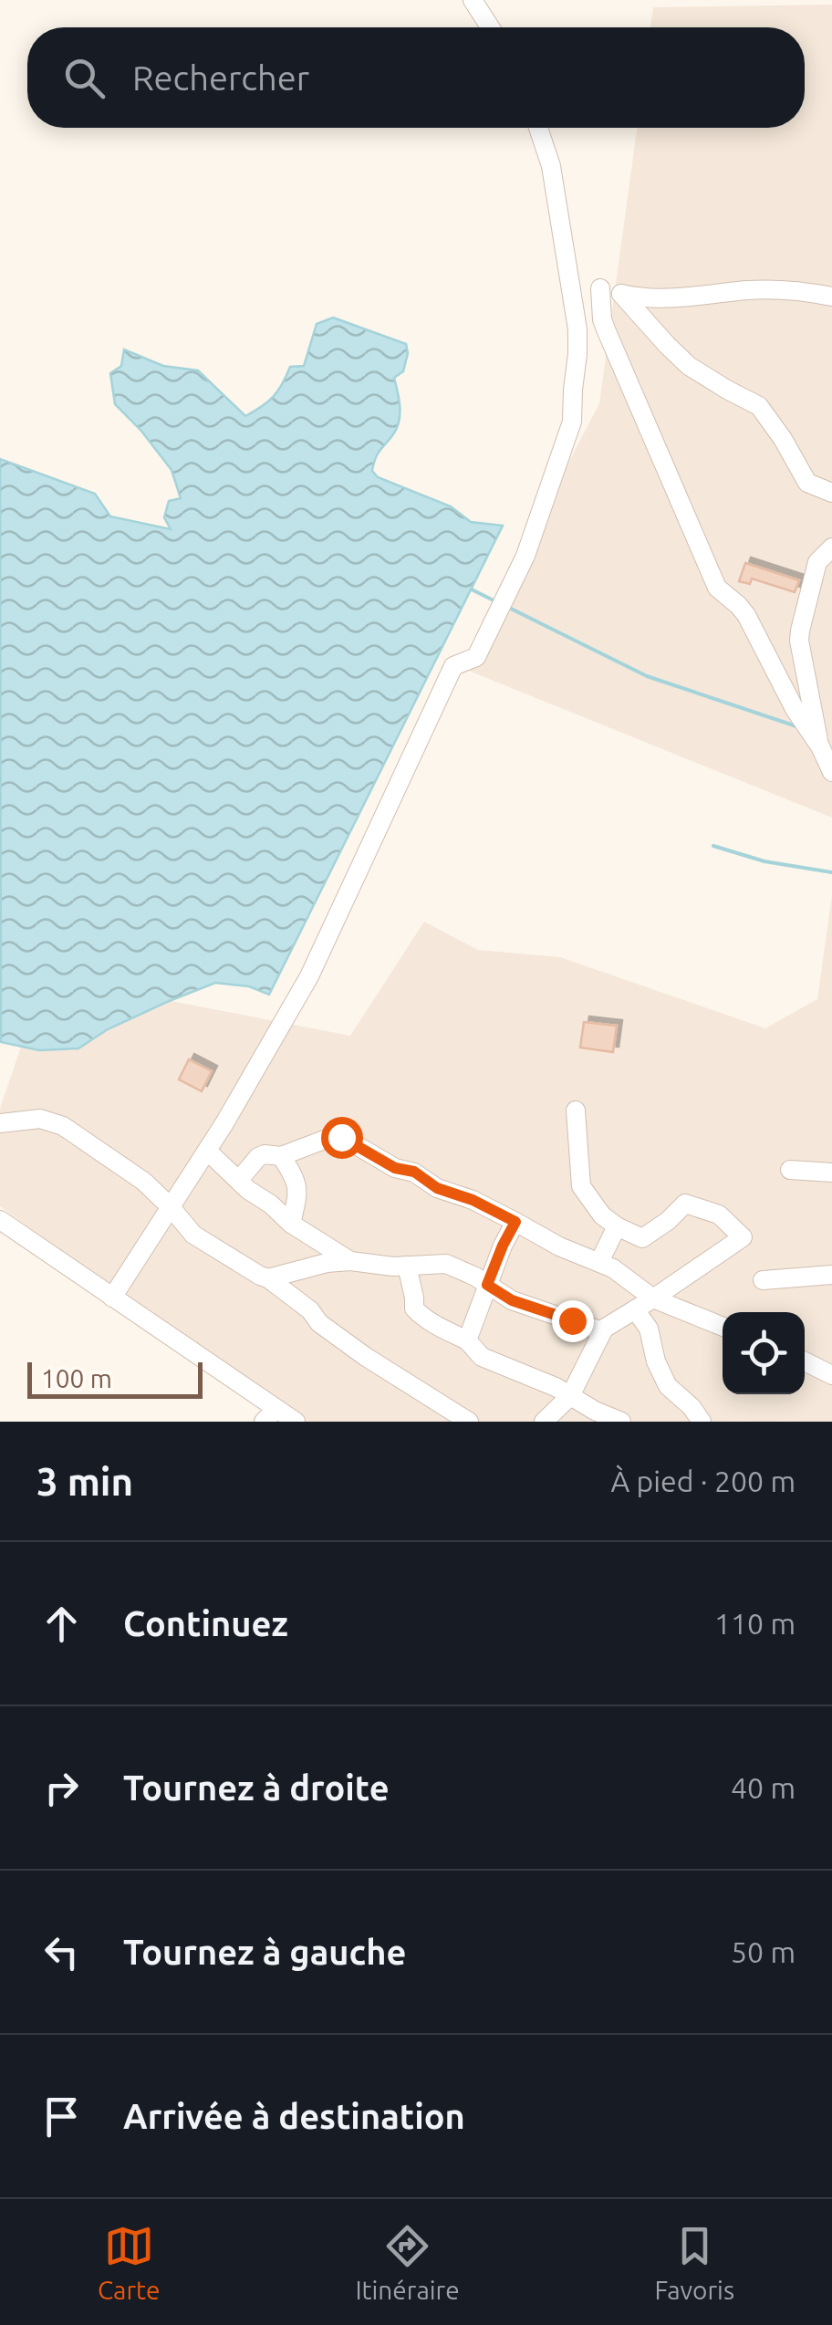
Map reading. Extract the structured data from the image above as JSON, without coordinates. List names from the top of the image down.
{
  "scale_bar": "100 m",
  "page": {
    "search": "Rechercher",
    "scale": "100 m",
    "heading": ["3 min", "À pied · 200 m"],
    "list": [
      ["Continuez", "110 m"],
      ["Tournez à droite", "40 m"],
      ["Tournez à gauche", "50 m"],
      "Arrivée à destination"
    ],
    "nav": ["Carte", "Itinéraire", "Favoris"]
  }
}
